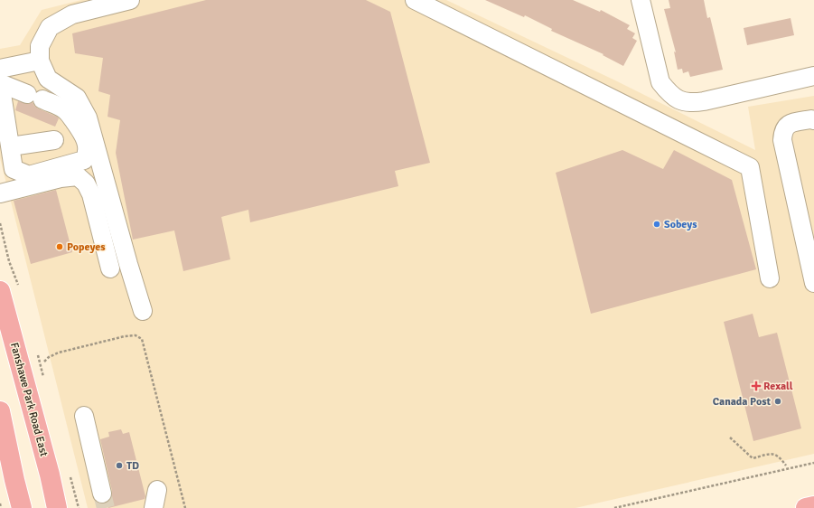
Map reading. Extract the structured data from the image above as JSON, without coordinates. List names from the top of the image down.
{
  "streets": {
    "main road": ["Fanshawe Park Road East"]
  },
  "places": {
    "other": [
      "Sobeys",
      "Popeyes",
      "Canada Post",
      "TD"
    ],
    "health": ["Rexall"]
  }
}
